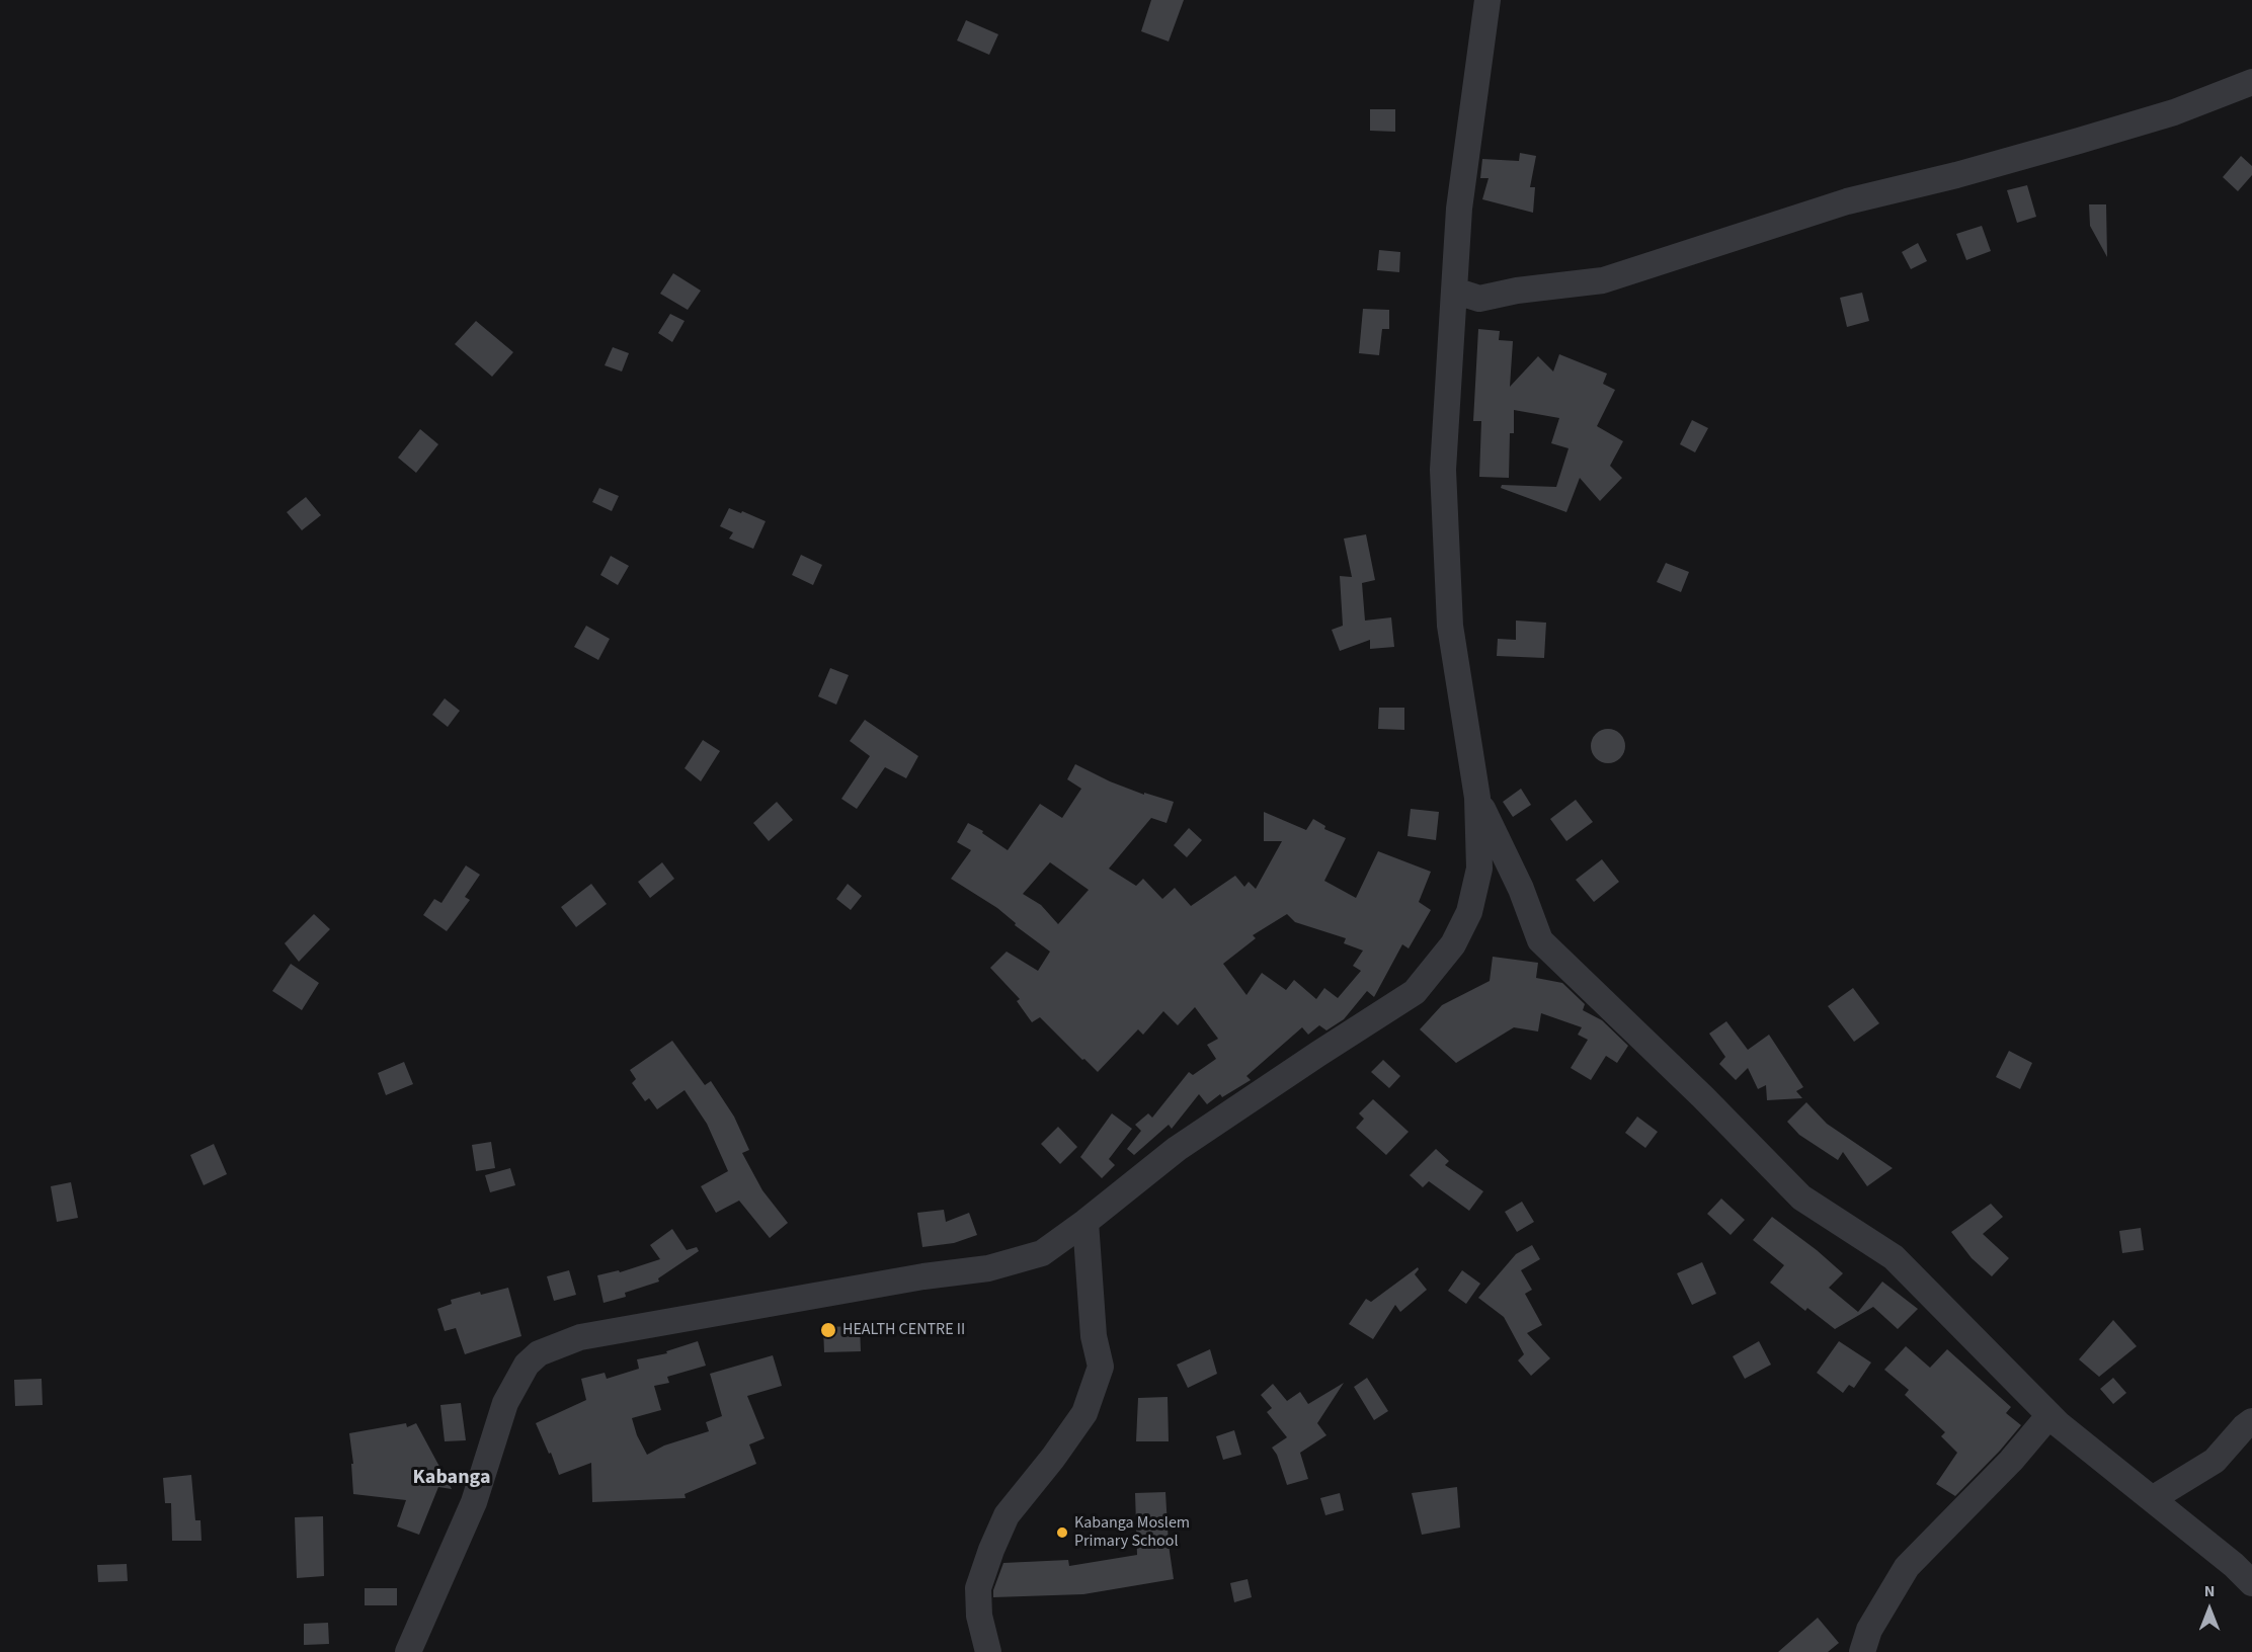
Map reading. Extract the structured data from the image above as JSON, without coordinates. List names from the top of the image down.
{
  "districts": ["Kabanga"],
  "places": ["HEALTH CENTRE II", "Kabanga Moslem Primary School"],
  "north": "top"
}
